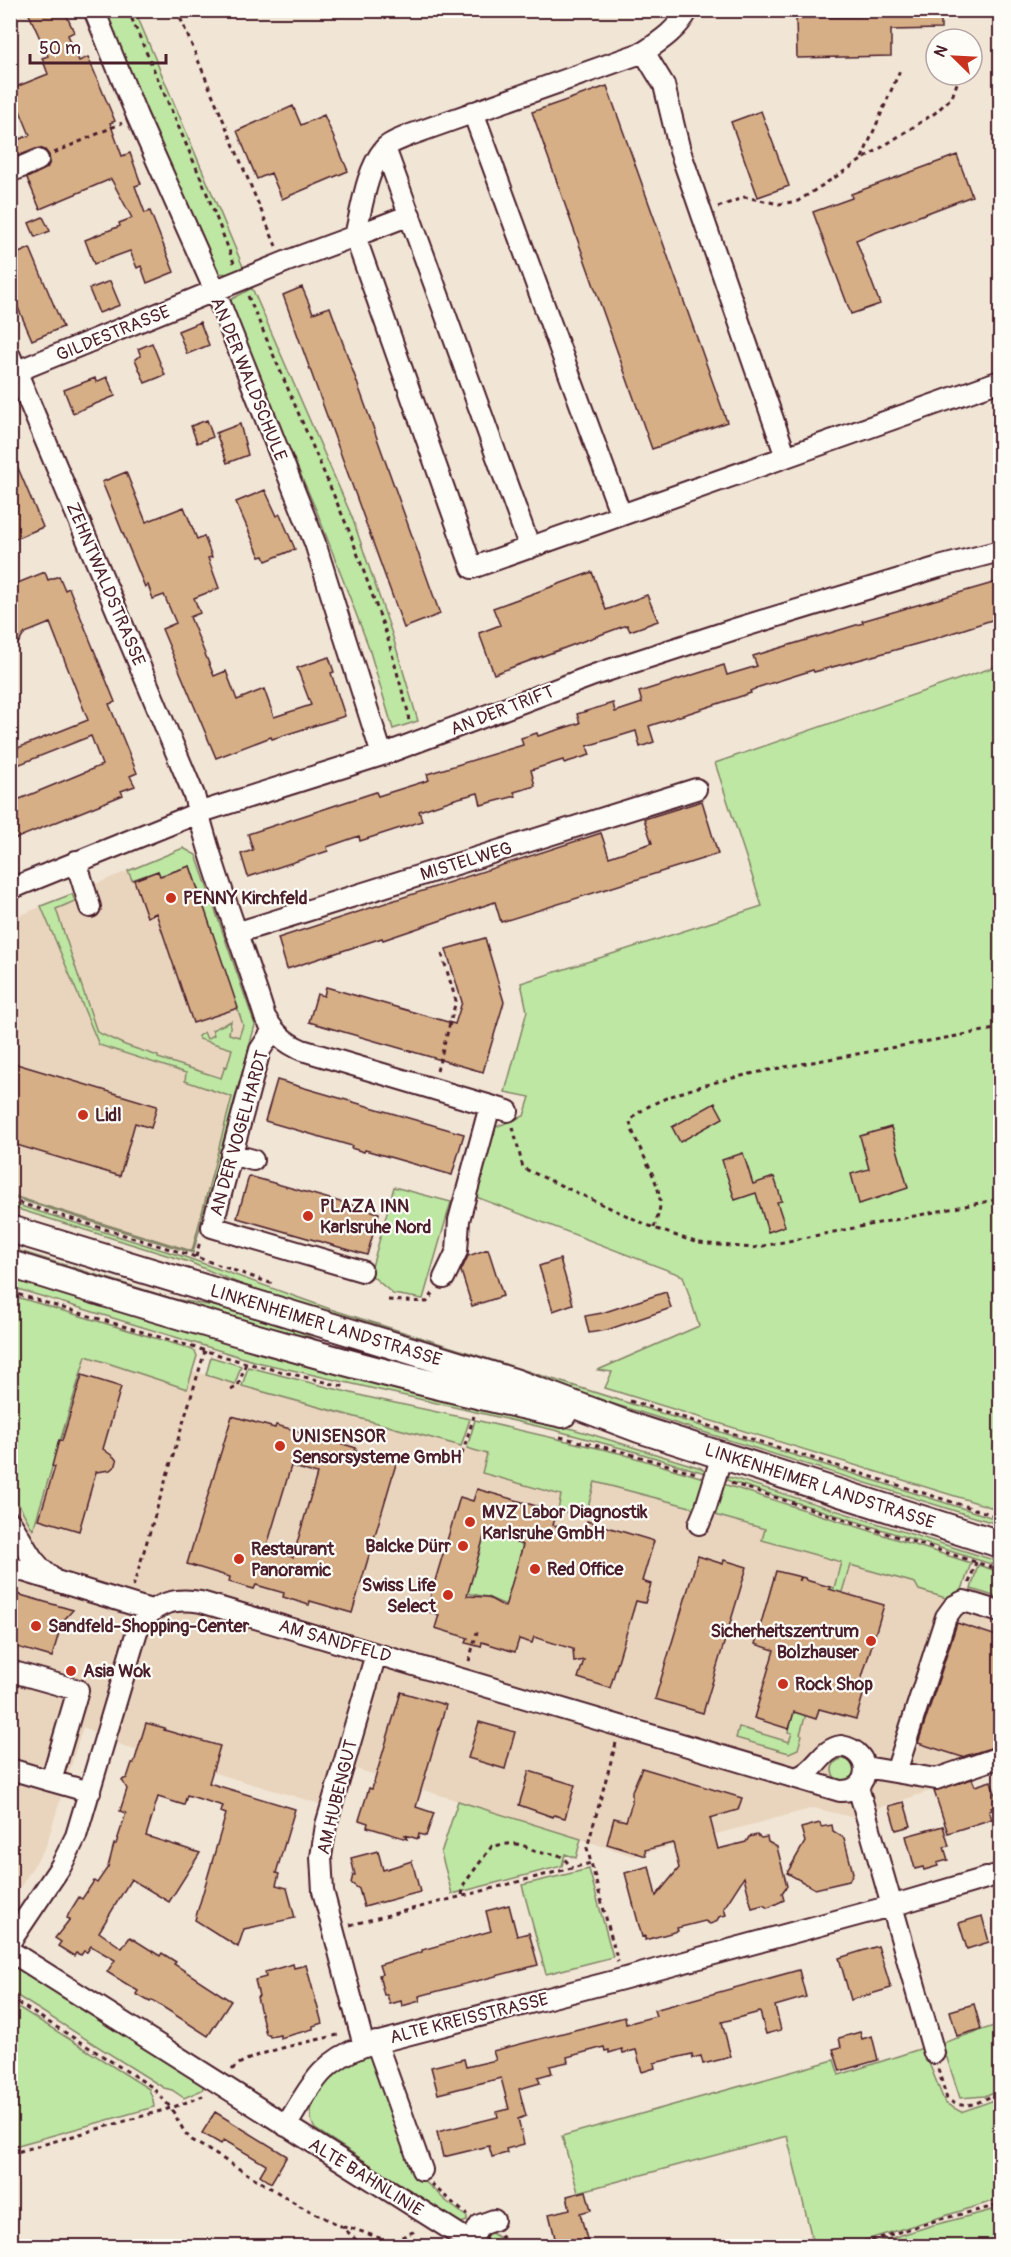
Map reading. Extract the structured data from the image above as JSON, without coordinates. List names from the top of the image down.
{
  "streets": {
    "main road": ["LINKENHEIMER LANDSTRASSE"],
    "street": [
      "GILDESTRASSE",
      "AN DER WALDSCHULE",
      "ZEHNTWALDSTRASSE",
      "AN DER TRIFT",
      "MISTELWEG",
      "AN DER VOGELHARDT",
      "AM SANDFELD",
      "AM HUBENGUT",
      "ALTE KREISSTRASSE",
      "ALTE BAHNLINIE"
    ]
  },
  "crossings": [
    ["GILDESTRASSE", "AN DER WALDSCHULE"],
    ["GILDESTRASSE", "ZEHNTWALDSTRASSE"],
    ["AN DER WALDSCHULE", "AN DER TRIFT"],
    ["ZEHNTWALDSTRASSE", "AN DER TRIFT"],
    ["ZEHNTWALDSTRASSE", "AN DER VOGELHARDT"],
    ["AN DER TRIFT", "AN DER VOGELHARDT"],
    ["MISTELWEG", "AN DER VOGELHARDT"],
    ["AM SANDFELD", "AM HUBENGUT"],
    ["AM HUBENGUT", "ALTE KREISSTRASSE"],
    ["ALTE KREISSTRASSE", "ALTE BAHNLINIE"]
  ],
  "places": [
    "PENNY Kirchfeld",
    "Lidl",
    "PLAZA INN Karlsruhe Nord",
    "UNISENSOR Sensorsysteme GmbH",
    "MVZ Labor Diagnostik Karlsruhe GmbH",
    "Balcke Dürr",
    "Restaurant Panoramic",
    "Red Office",
    "Swiss Life Select",
    "Sandfeld-Shopping-Center",
    "Sicherheitszentrum Bolzhauser",
    "Asia Wok",
    "Rock Shop"
  ],
  "scale_bar": "50 m",
  "north": "top left"
}
